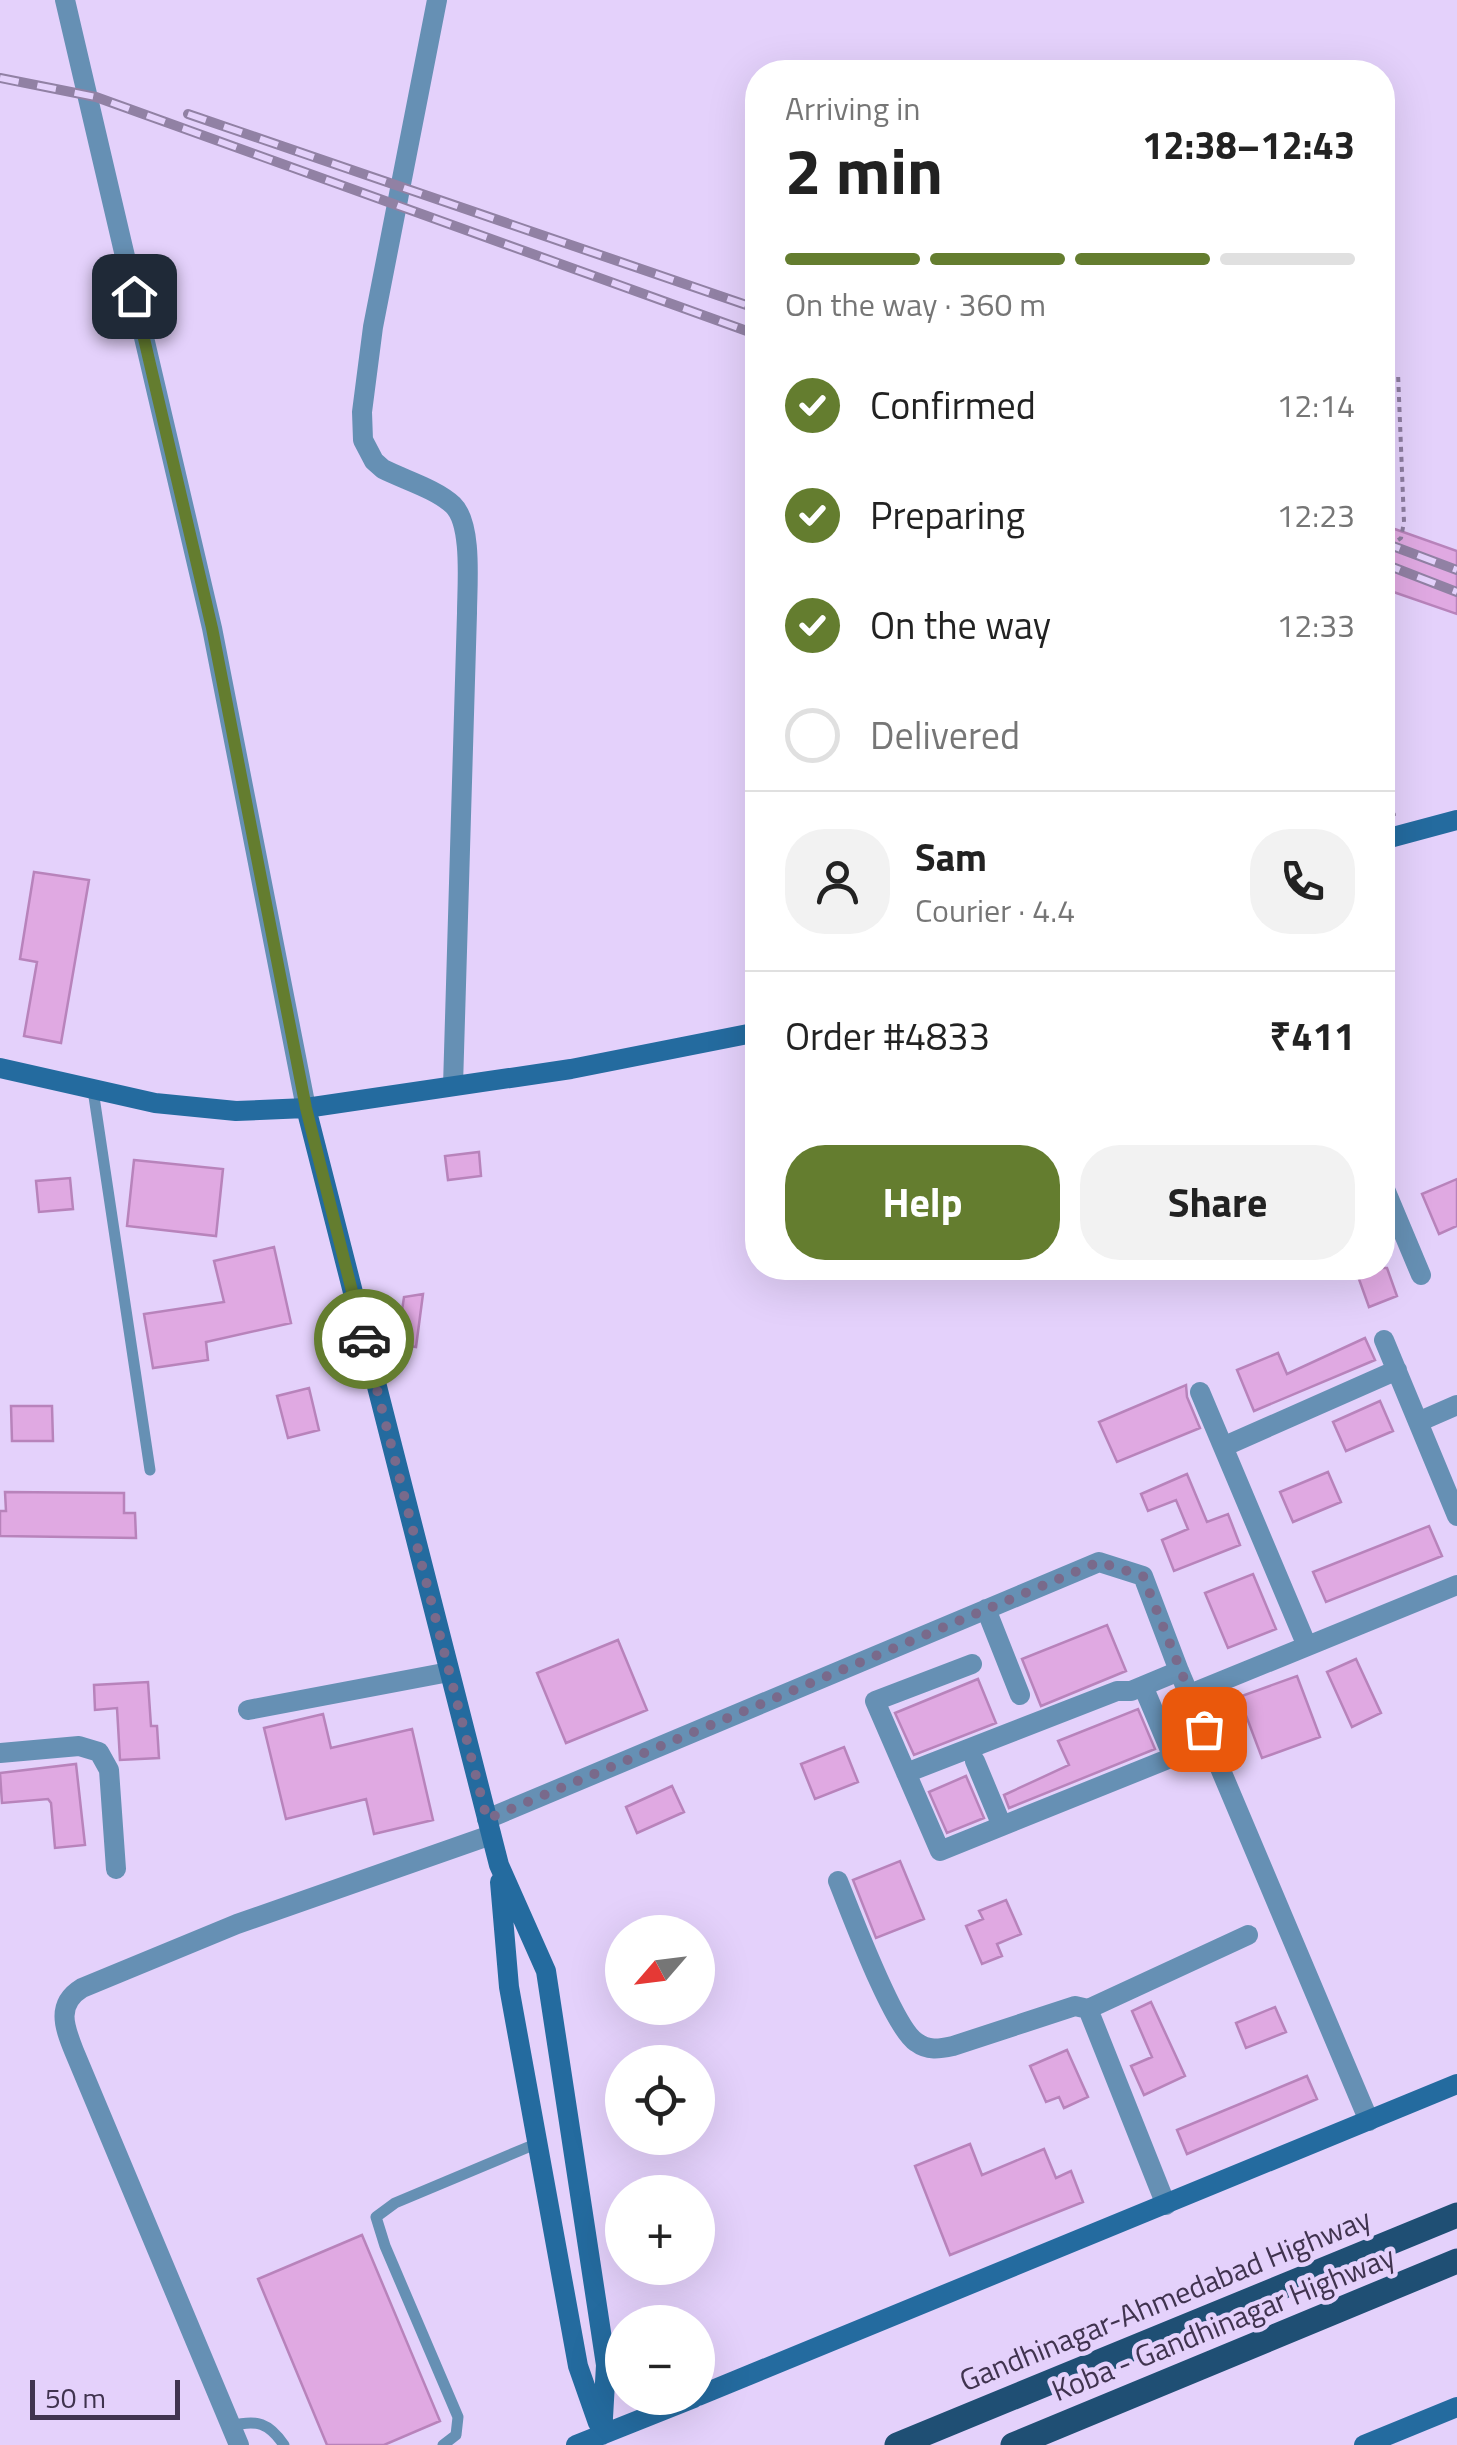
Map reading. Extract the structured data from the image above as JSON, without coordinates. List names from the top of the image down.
{
  "streets": {
    "main road": ["Gandhinagar-Ahmedabad Highway", "Koba - Gandhinagar Highway"]
  },
  "scale_bar": "50 m",
  "north": "bottom left",
  "page": {
    "heading": ["2 min", "Arriving in", "12:38–12:43"],
    "panel": [
      "Sam",
      "Courier · 4.4",
      "Order #4833",
      "₹411"
    ],
    "bar": "On the way · 360 m",
    "list": [
      ["Confirmed", "12:14"],
      ["Preparing", "12:23"],
      ["On the way", "12:33"],
      "Delivered"
    ],
    "buttons": ["Help", "Share"],
    "map_buttons": ["+", "−"],
    "scale": "50 m"
  }
}
